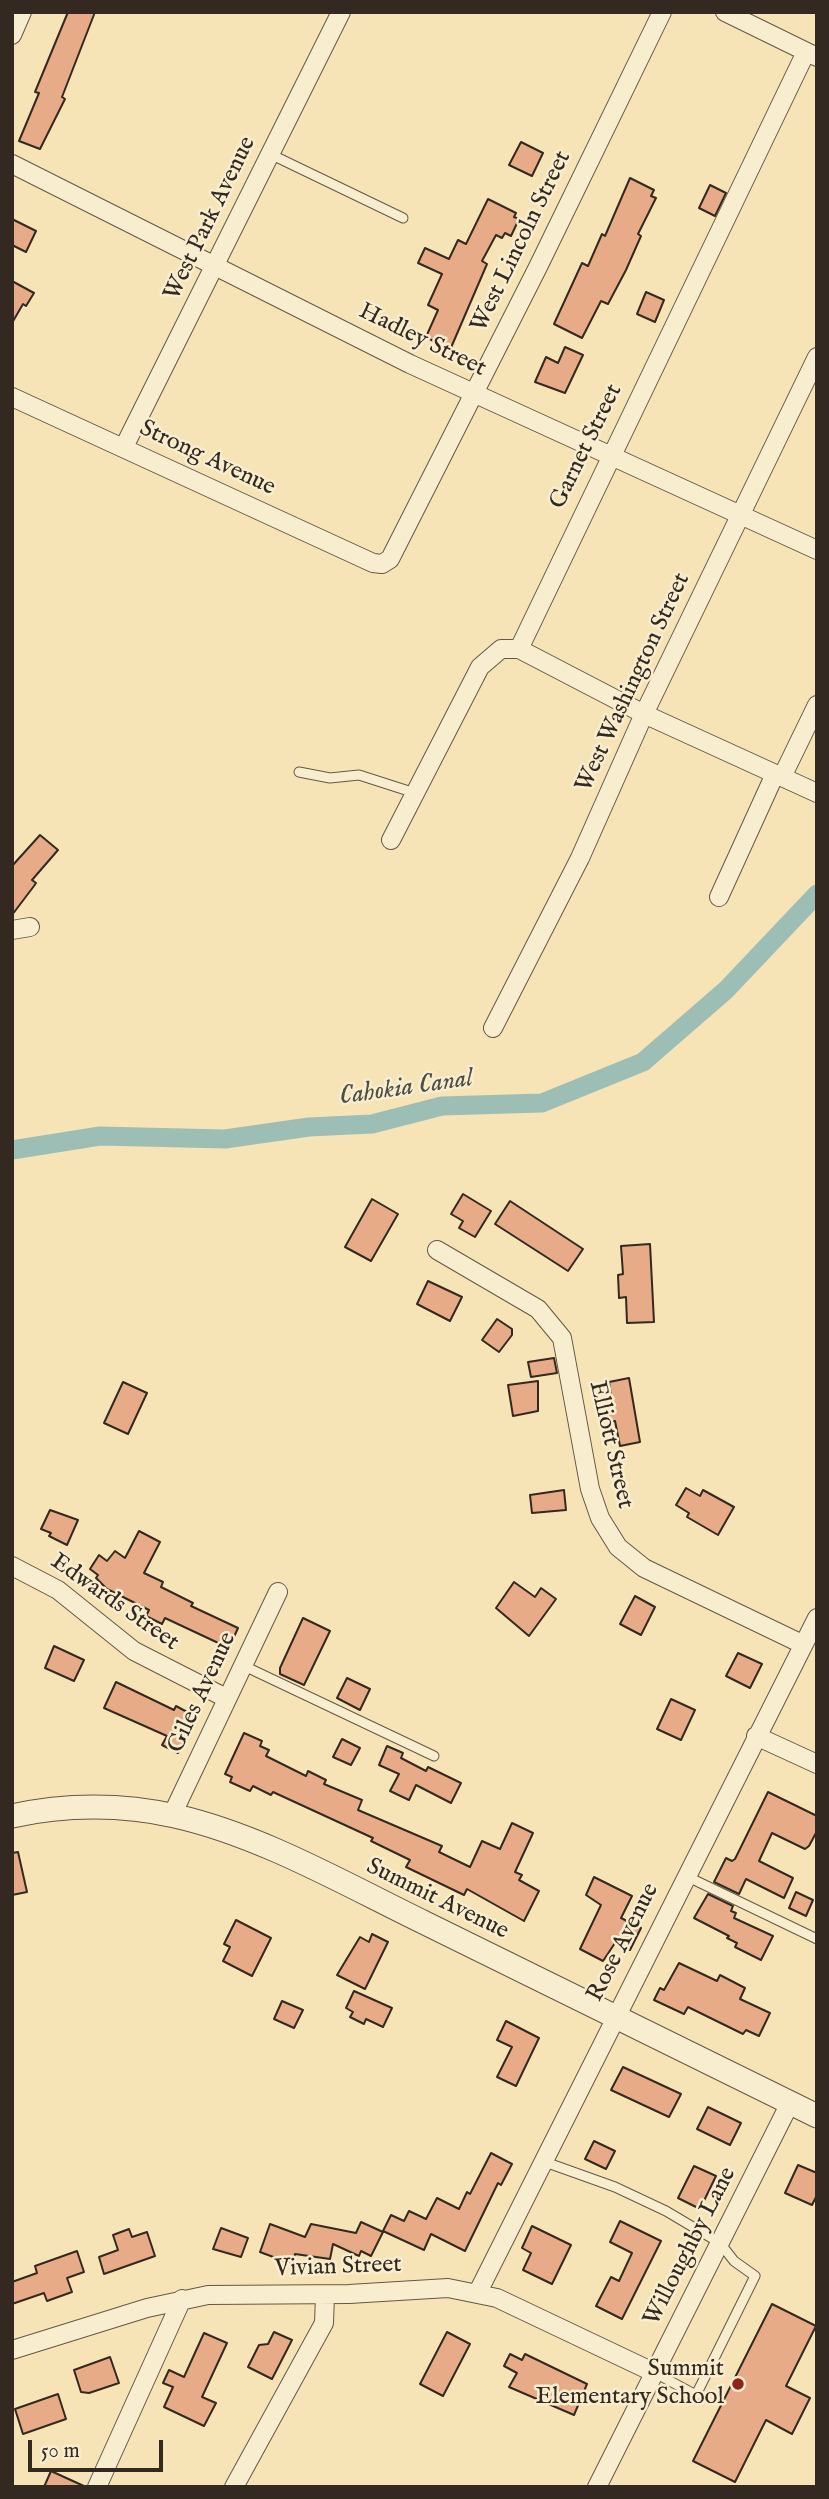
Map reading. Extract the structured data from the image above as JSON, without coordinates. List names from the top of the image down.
{
  "streets": {
    "street": [
      "West Park Avenue",
      "West Lincoln Street",
      "Hadley Street",
      "Garnet Street",
      "Strong Avenue",
      "West Washington Street",
      "Elliott Street",
      "Edwards Street",
      "Giles Avenue",
      "Summit Avenue",
      "Rose Avenue",
      "Willoughby Lane",
      "Vivian Street"
    ]
  },
  "crossings": [
    ["West Park Avenue", "Hadley Street"],
    ["West Park Avenue", "Strong Avenue"],
    ["West Lincoln Street", "Hadley Street"],
    ["West Lincoln Street", "Strong Avenue"],
    ["Hadley Street", "Garnet Street"],
    ["Hadley Street", "West Washington Street"],
    ["Elliott Street", "Rose Avenue"],
    ["Edwards Street", "Giles Avenue"],
    ["Giles Avenue", "Summit Avenue"],
    ["Summit Avenue", "Rose Avenue"],
    ["Summit Avenue", "Willoughby Lane"],
    ["Rose Avenue", "Vivian Street"],
    ["Willoughby Lane", "Vivian Street"]
  ],
  "water": ["Cahokia Canal"],
  "places": ["Summit Elementary School"],
  "scale_bar": "50 m"
}
